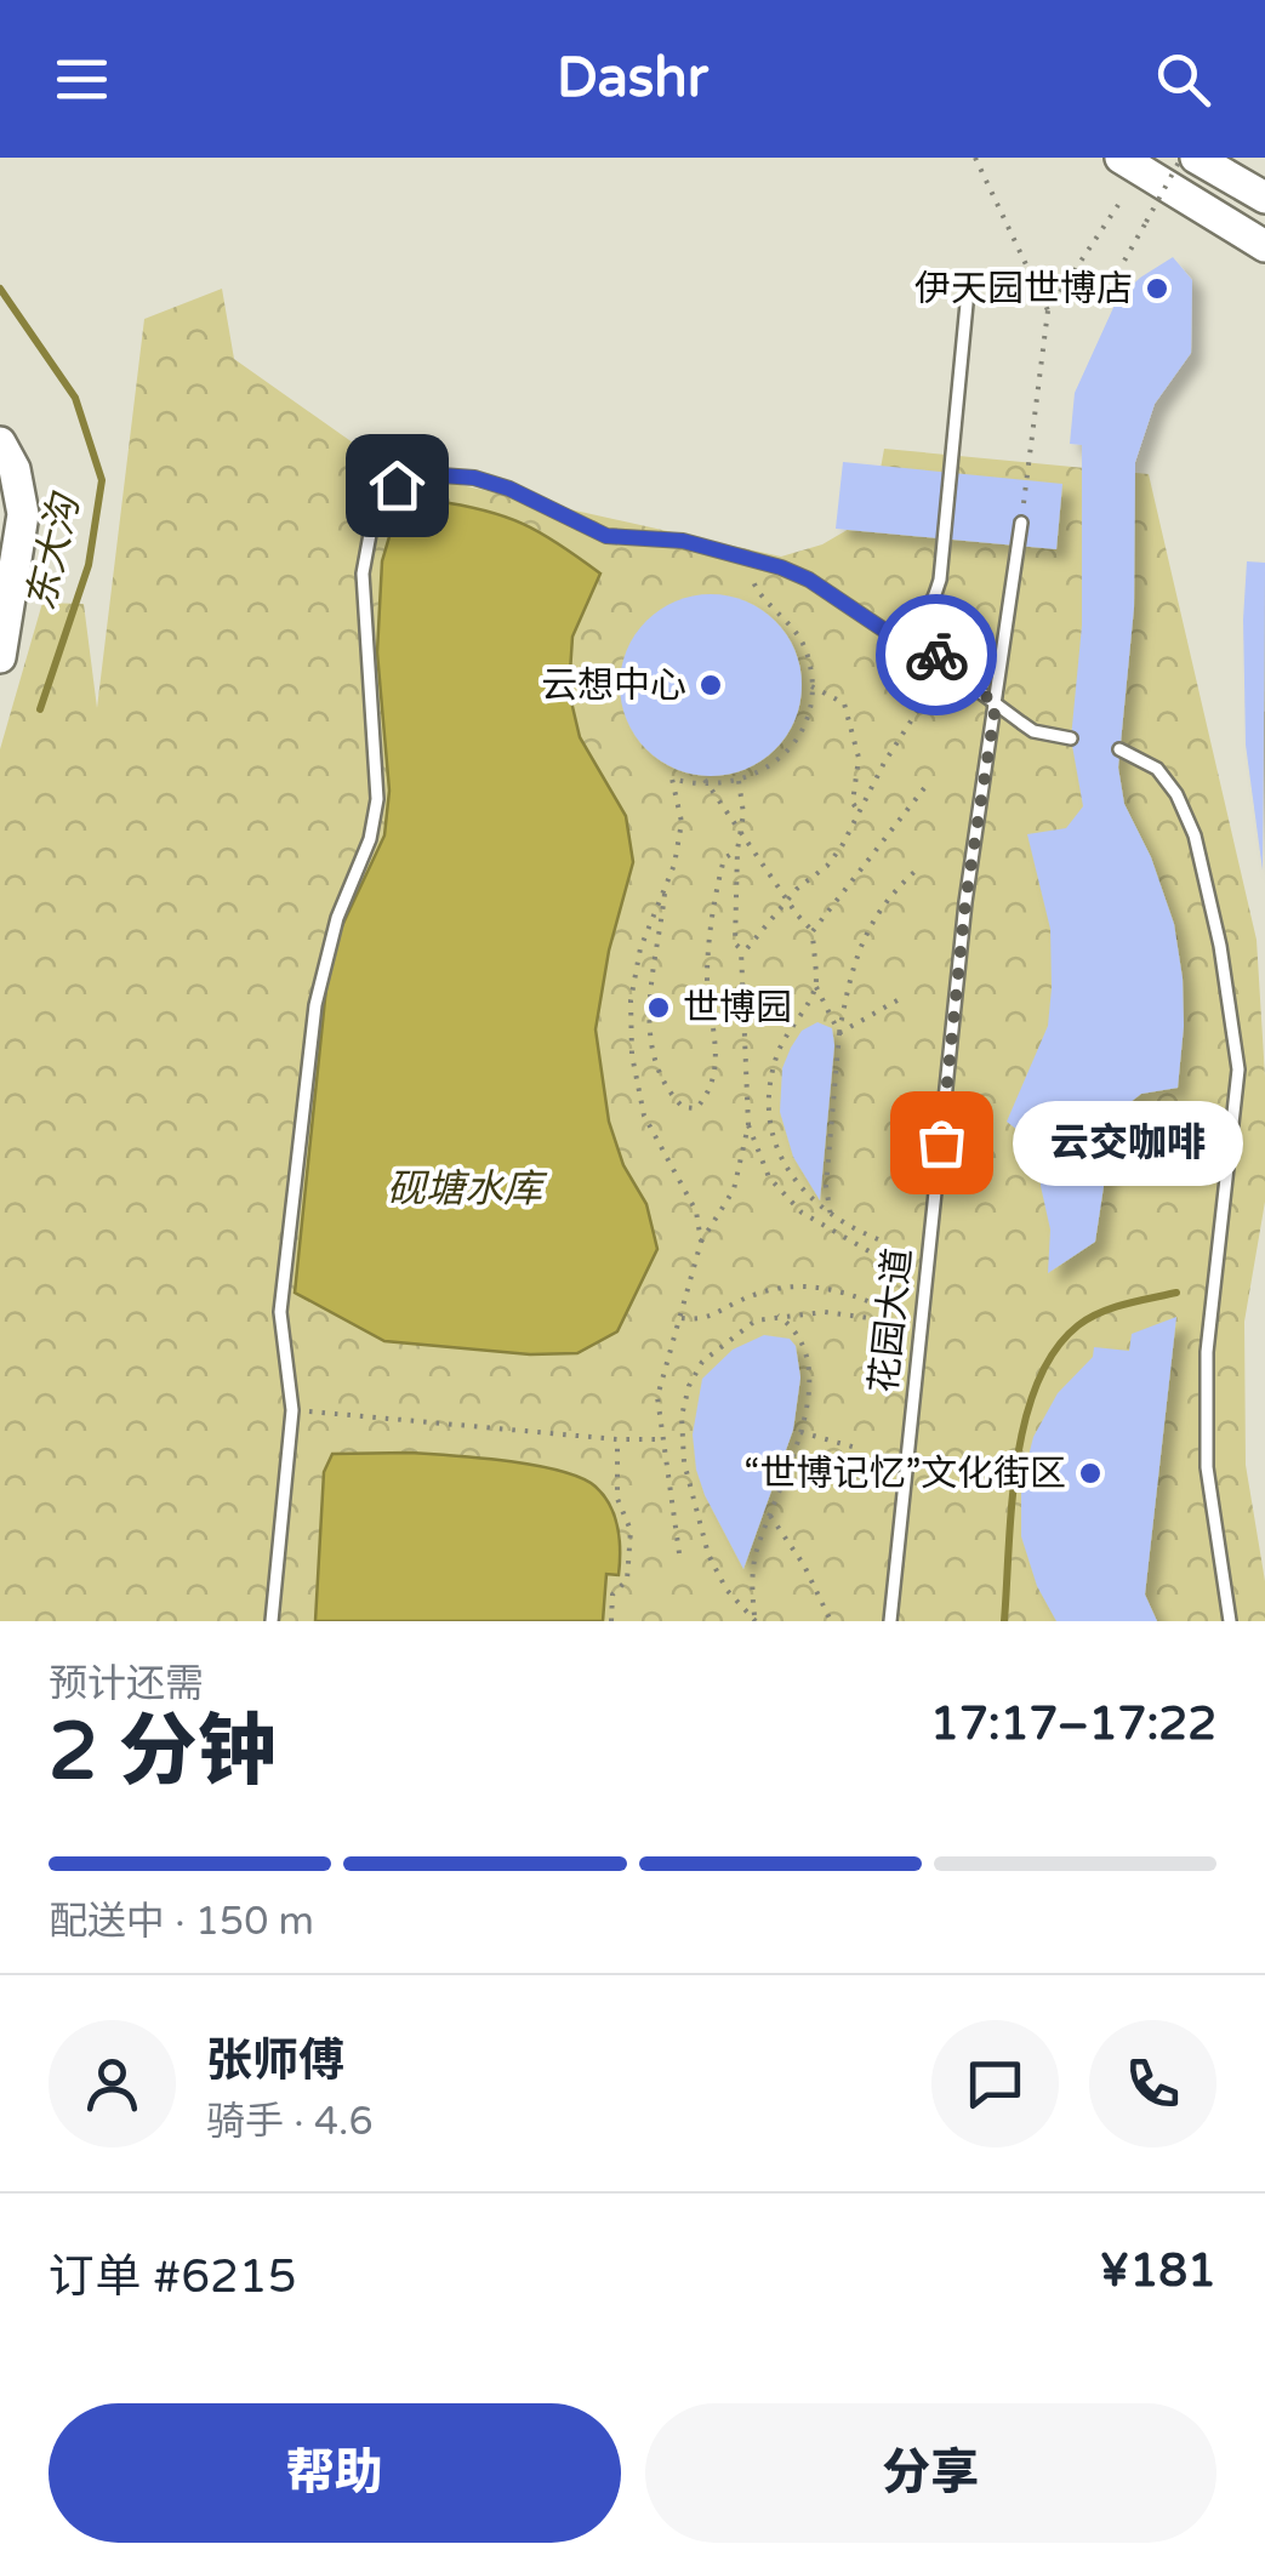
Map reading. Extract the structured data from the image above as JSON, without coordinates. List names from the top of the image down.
{
  "streets": {
    "lane": ["花园大道"]
  },
  "water": ["东大沟", "砚塘水库"],
  "places": [
    "伊天园世博店",
    "云想中心",
    "世博园",
    "云交咖啡",
    "“世博记忆”文化街区"
  ],
  "page": {
    "header": "Dashr",
    "bubble": "云交咖啡",
    "heading": ["2 分钟", "预计还需", "17:17–17:22"],
    "panel": [
      "张师傅",
      "骑手 · 4.6",
      "订单 #6215",
      "¥181"
    ],
    "bar": "配送中 · 150 m",
    "buttons": ["帮助", "分享"]
  }
}
